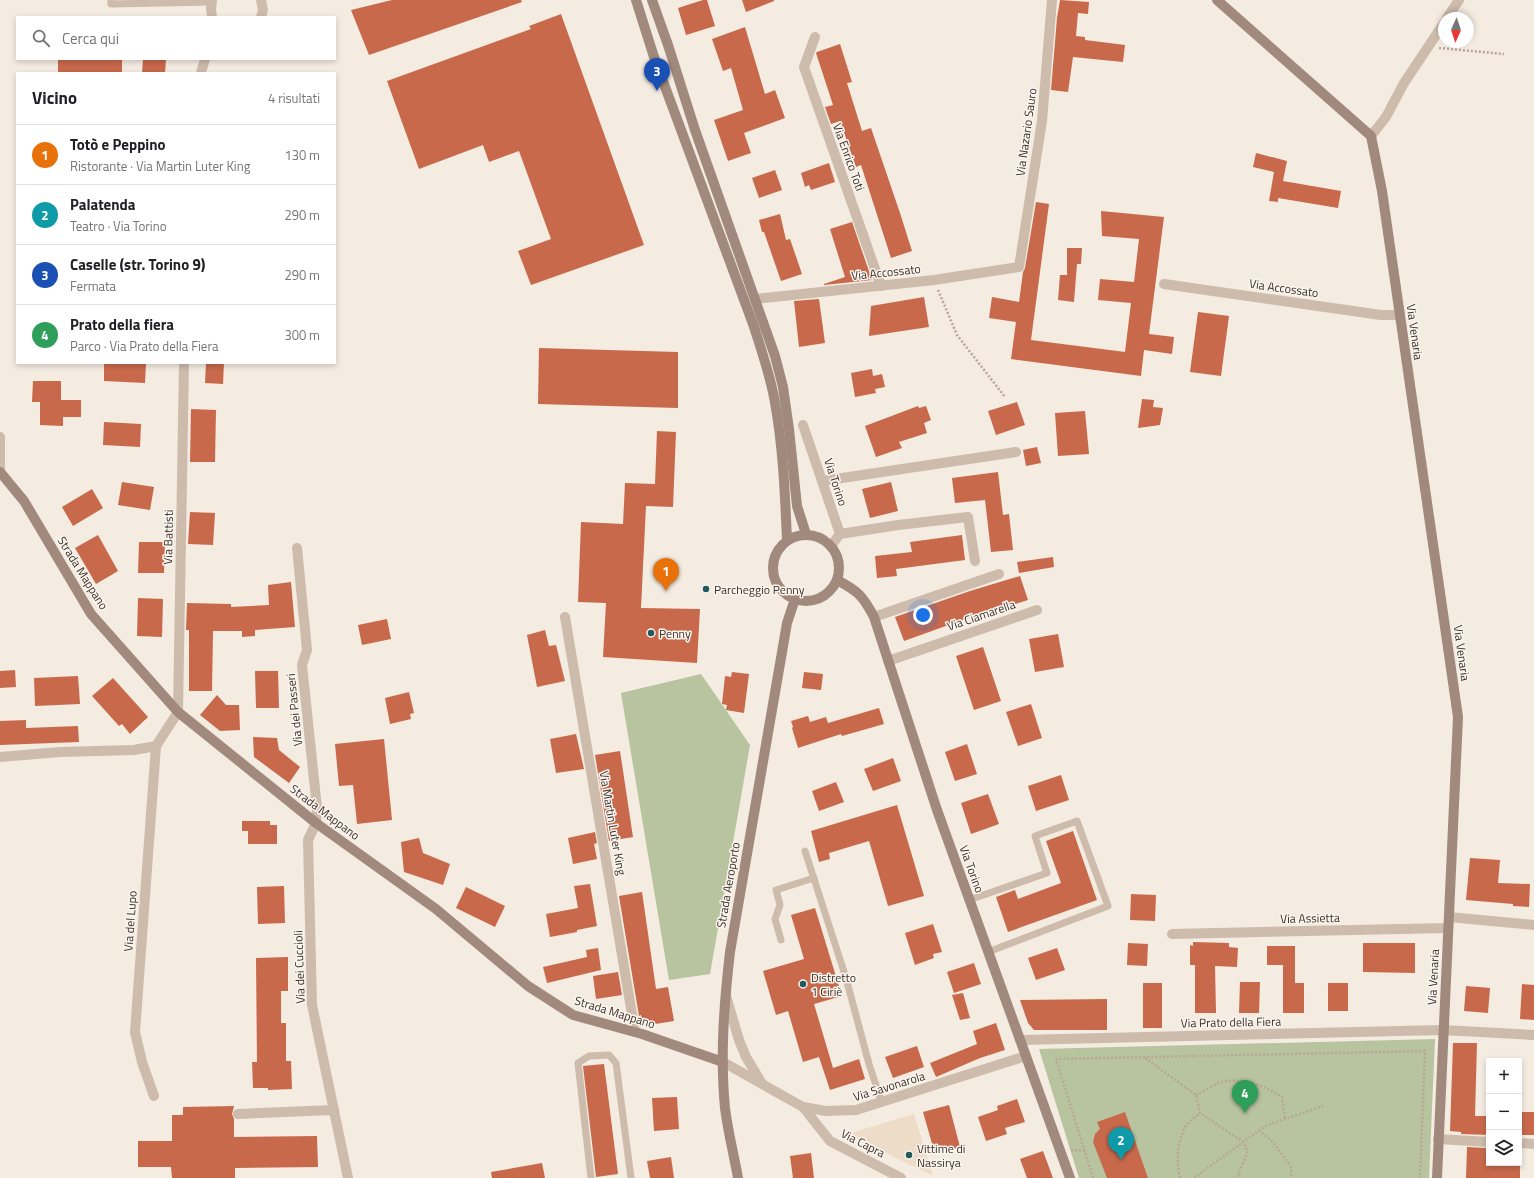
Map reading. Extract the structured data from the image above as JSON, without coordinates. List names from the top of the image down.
{
  "streets": {
    "street": [
      "Via Nazario Sauro",
      "Via Enrico Toti",
      "Via Accossato",
      "Via Venaria",
      "Via Torino",
      "Via Battisti",
      "Strada Mappano",
      "Via Ciamarella",
      "Via dei Passeri",
      "Via Martin Luter King",
      "Strada Aeroporto",
      "Via Assietta",
      "Via del Lupo",
      "Via dei Cuccioli",
      "Via Prato della Fiera",
      "Via Savonarola",
      "Via Capra"
    ]
  },
  "crossings": [
    ["Via Nazario Sauro", "Via Accossato"],
    ["Via Enrico Toti", "Via Accossato"],
    ["Via Accossato", "Via Venaria"],
    ["Via Venaria", "Via Assietta"],
    ["Via Venaria", "Via Prato della Fiera"],
    ["Via Torino", "Via Ciamarella"],
    ["Via Torino", "Strada Aeroporto"],
    ["Via Torino", "Via Prato della Fiera"],
    ["Via Torino", "Via Savonarola"],
    ["Via Battisti", "Strada Mappano"],
    ["Via Battisti", "Via del Lupo"],
    ["Strada Mappano", "Via dei Passeri"],
    ["Strada Mappano", "Via Martin Luter King"],
    ["Strada Mappano", "Strada Aeroporto"],
    ["Strada Mappano", "Via del Lupo"],
    ["Strada Mappano", "Via dei Cuccioli"],
    ["Strada Mappano", "Via Savonarola"],
    ["Via dei Passeri", "Via dei Cuccioli"],
    ["Strada Aeroporto", "Via Savonarola"],
    ["Via Savonarola", "Via Capra"]
  ],
  "places": [
    "Parcheggio Penny",
    "Penny",
    "Distretto 1 Ciriè",
    "Vittime di Nassirya"
  ],
  "north": "bottom",
  "page": {
    "search": "Cerca qui",
    "pins": [
      "3",
      "1",
      "4",
      "2"
    ],
    "heading": ["Vicino", "4 risultati"],
    "list": [
      {
        "mark": "1",
        "name": "Totò e Peppino",
        "note": "Ristorante · Via Martin Luter King",
        "value": "130 m"
      },
      {
        "mark": "2",
        "name": "Palatenda",
        "note": "Teatro · Via Torino",
        "value": "290 m"
      },
      {
        "mark": "3",
        "name": "Caselle (str. Torino 9)",
        "note": "Fermata",
        "value": "290 m"
      },
      {
        "mark": "4",
        "name": "Prato della fiera",
        "note": "Parco · Via Prato della Fiera",
        "value": "300 m"
      }
    ],
    "map_buttons": ["+", "−"]
  }
}
